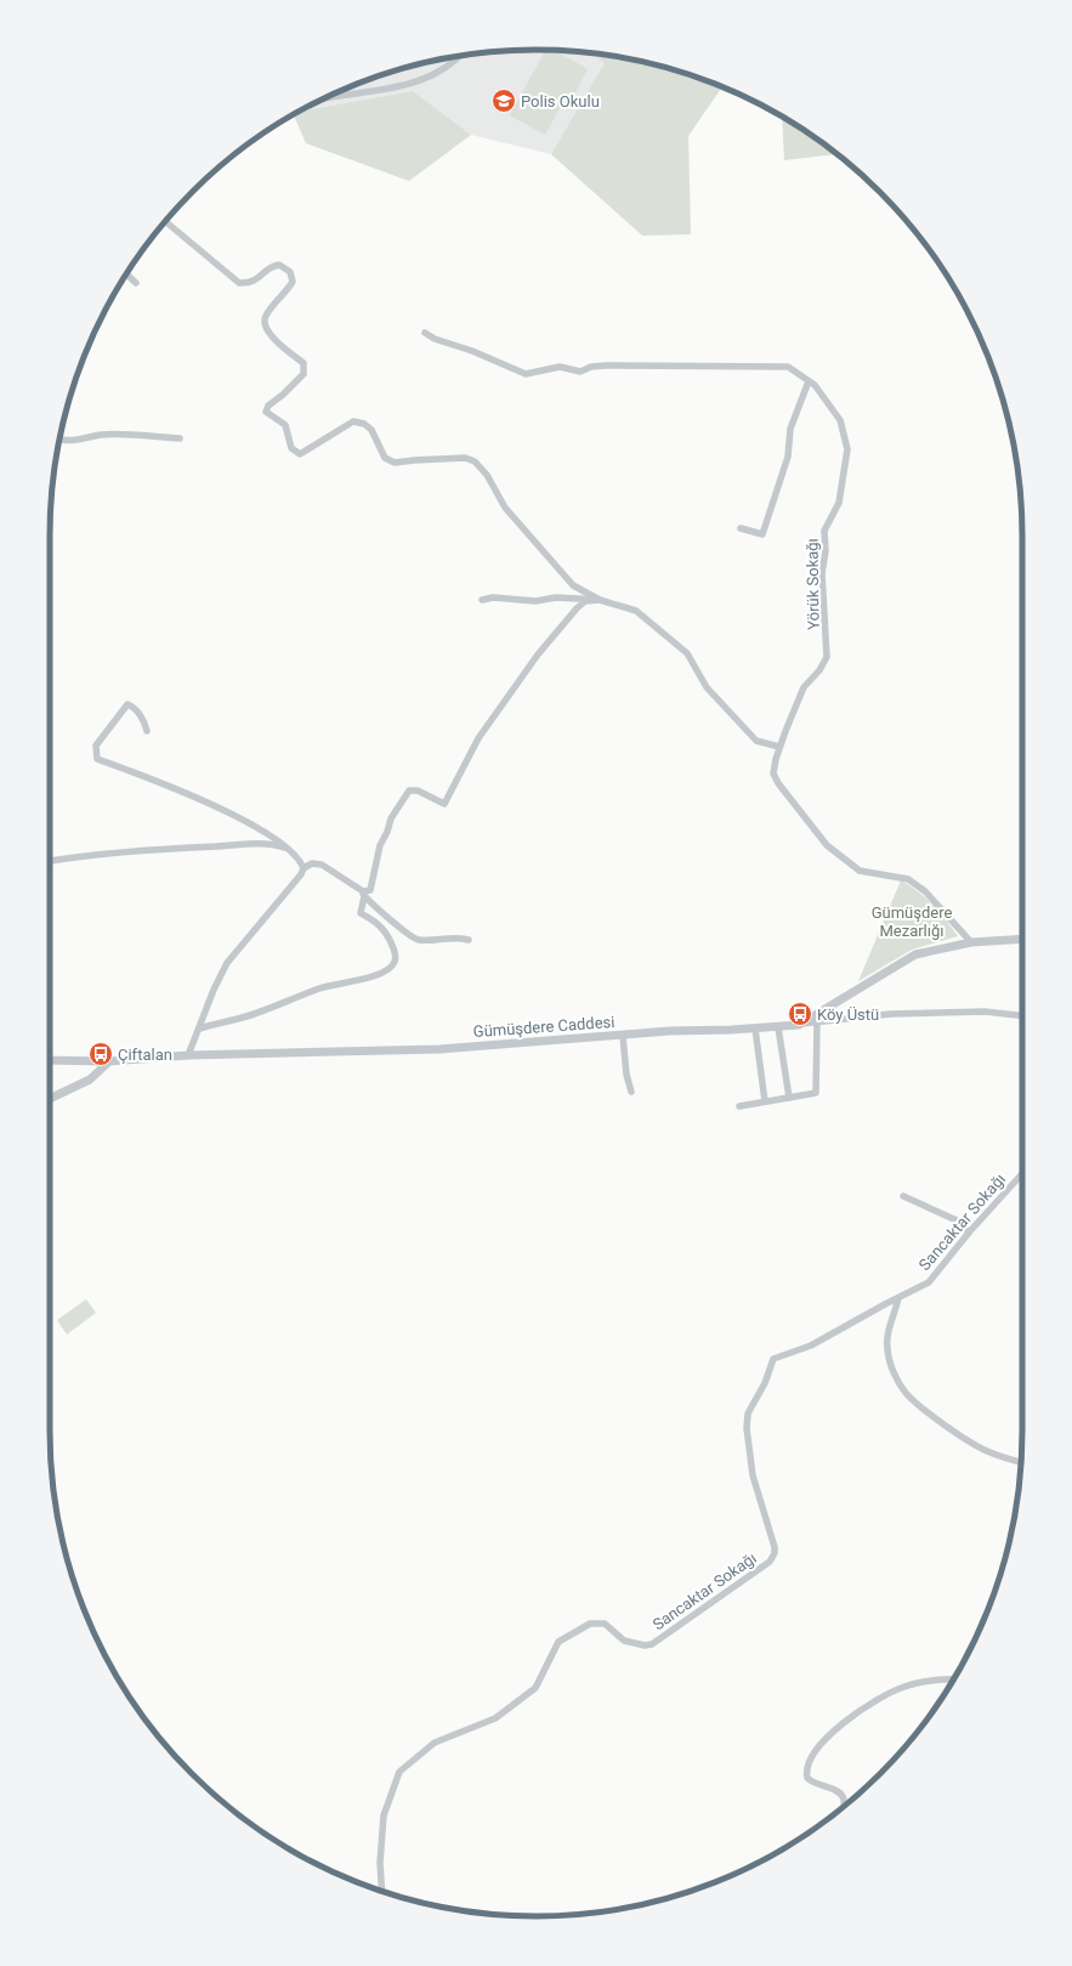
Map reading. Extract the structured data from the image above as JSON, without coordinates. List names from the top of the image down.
{
  "streets": {
    "street": ["Yörük Sokağı", "Gümüşdere Caddesi", "Sancaktar Sokağı"]
  },
  "crossings": [
    ["Yörük Sokağı", "Gümüşdere Caddesi"]
  ],
  "parks": ["Gümüşdere Mezarlığı"],
  "places": {
    "school or university": ["Polis Okulu"],
    "bus stop": ["Köy Üstü", "Çiftalan"]
  }
}
